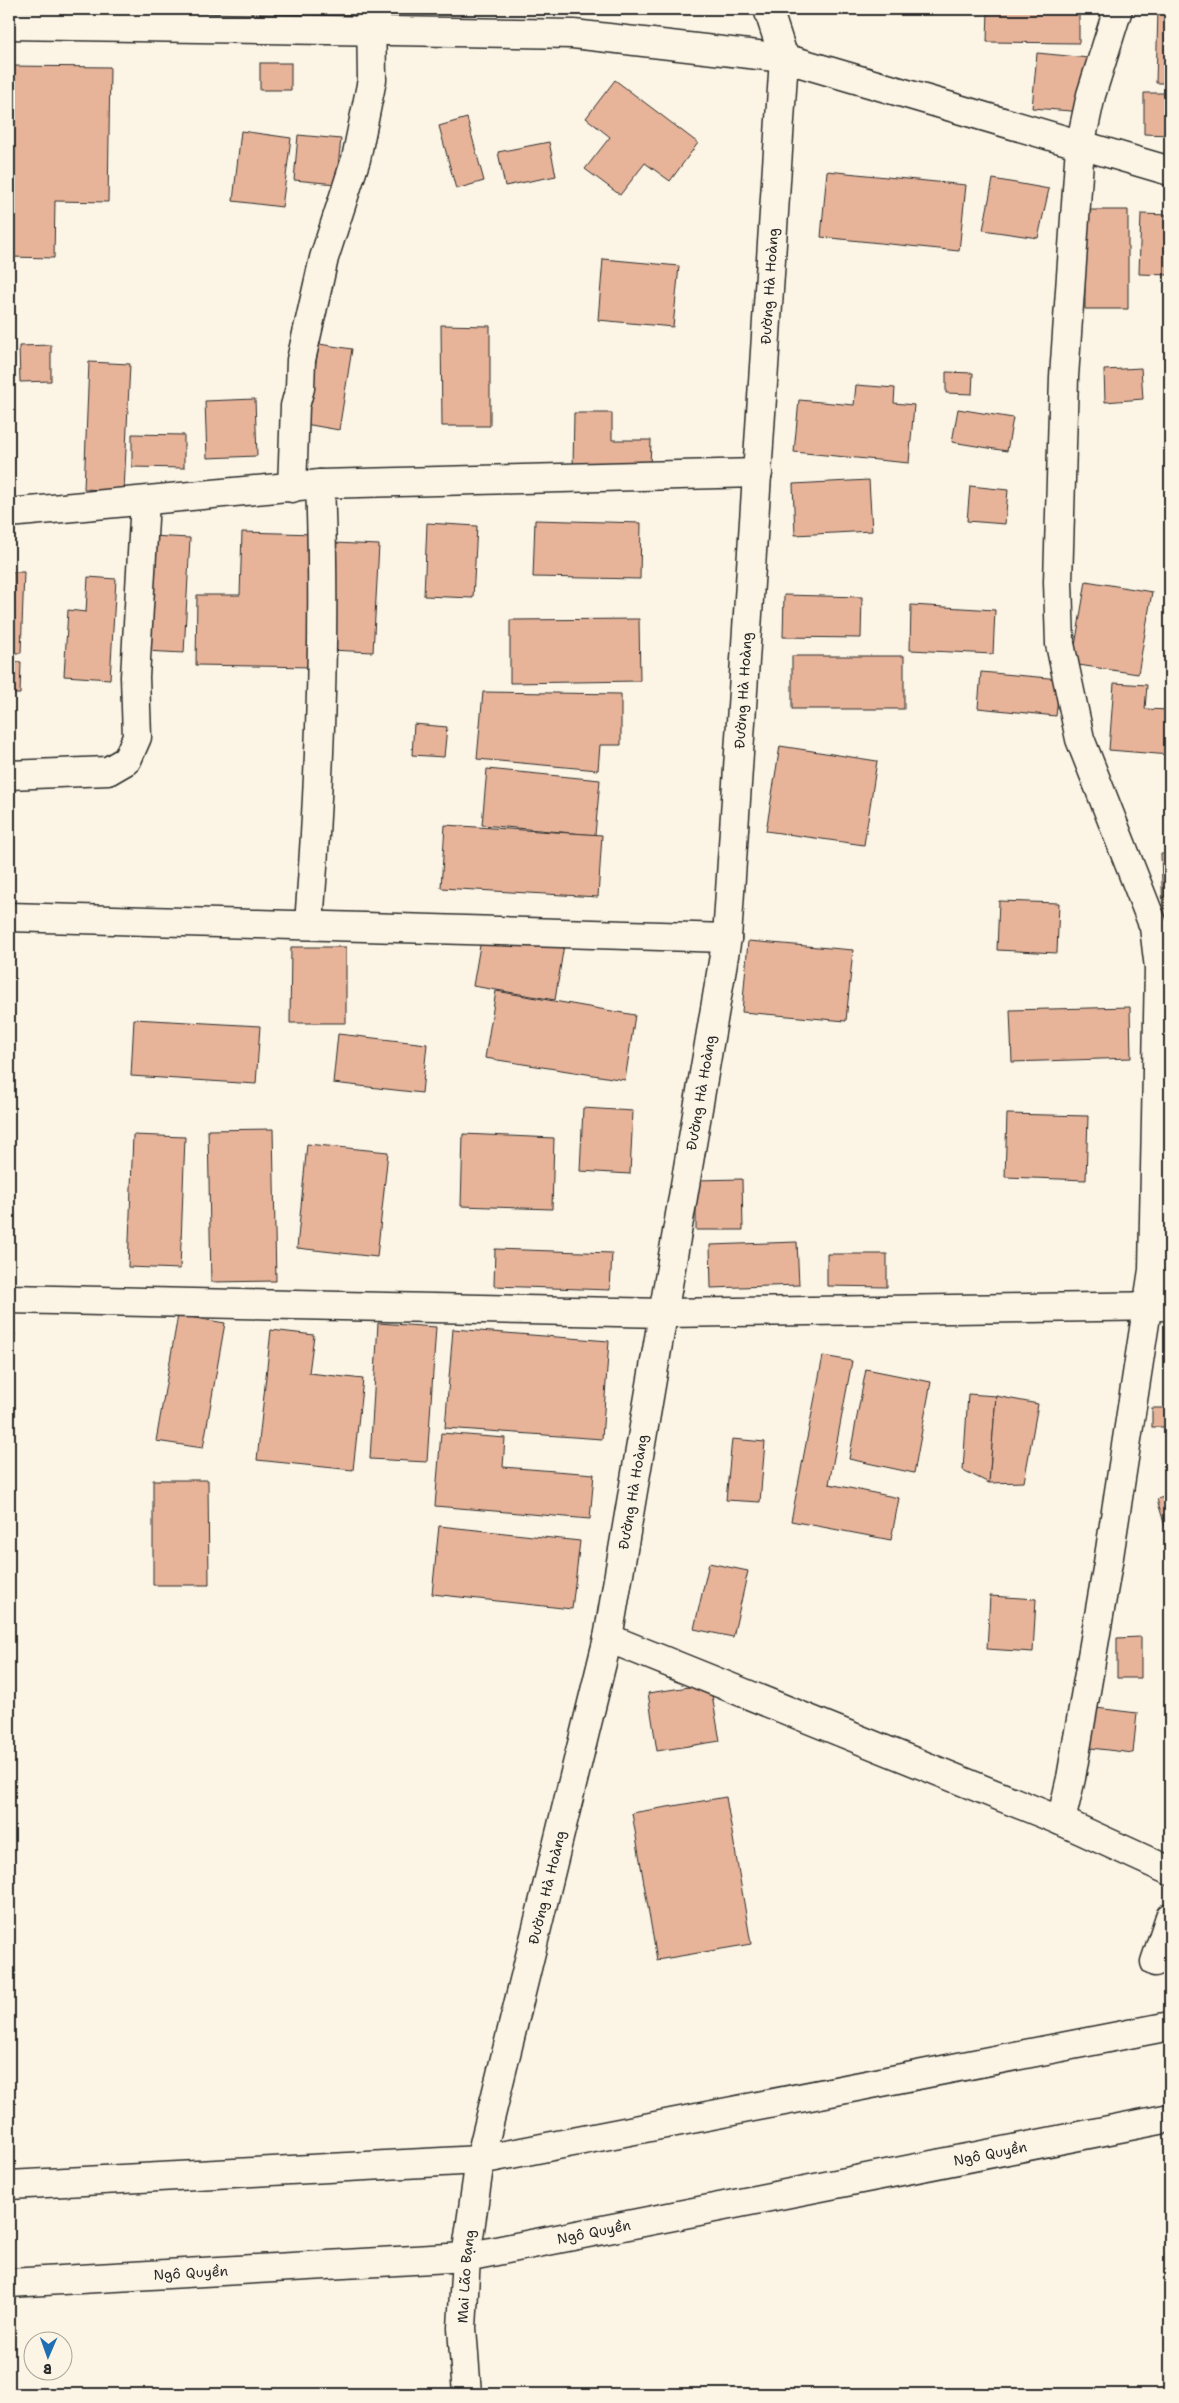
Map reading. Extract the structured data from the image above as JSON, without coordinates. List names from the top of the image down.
{
  "streets": {
    "street": ["Đường Hà Hoàng", "Ngô Quyền", "Mai Lão Bạng"]
  },
  "crossings": [
    ["Đường Hà Hoàng", "Mai Lão Bạng"],
    ["Ngô Quyền", "Mai Lão Bạng"]
  ],
  "north": "bottom"
}
